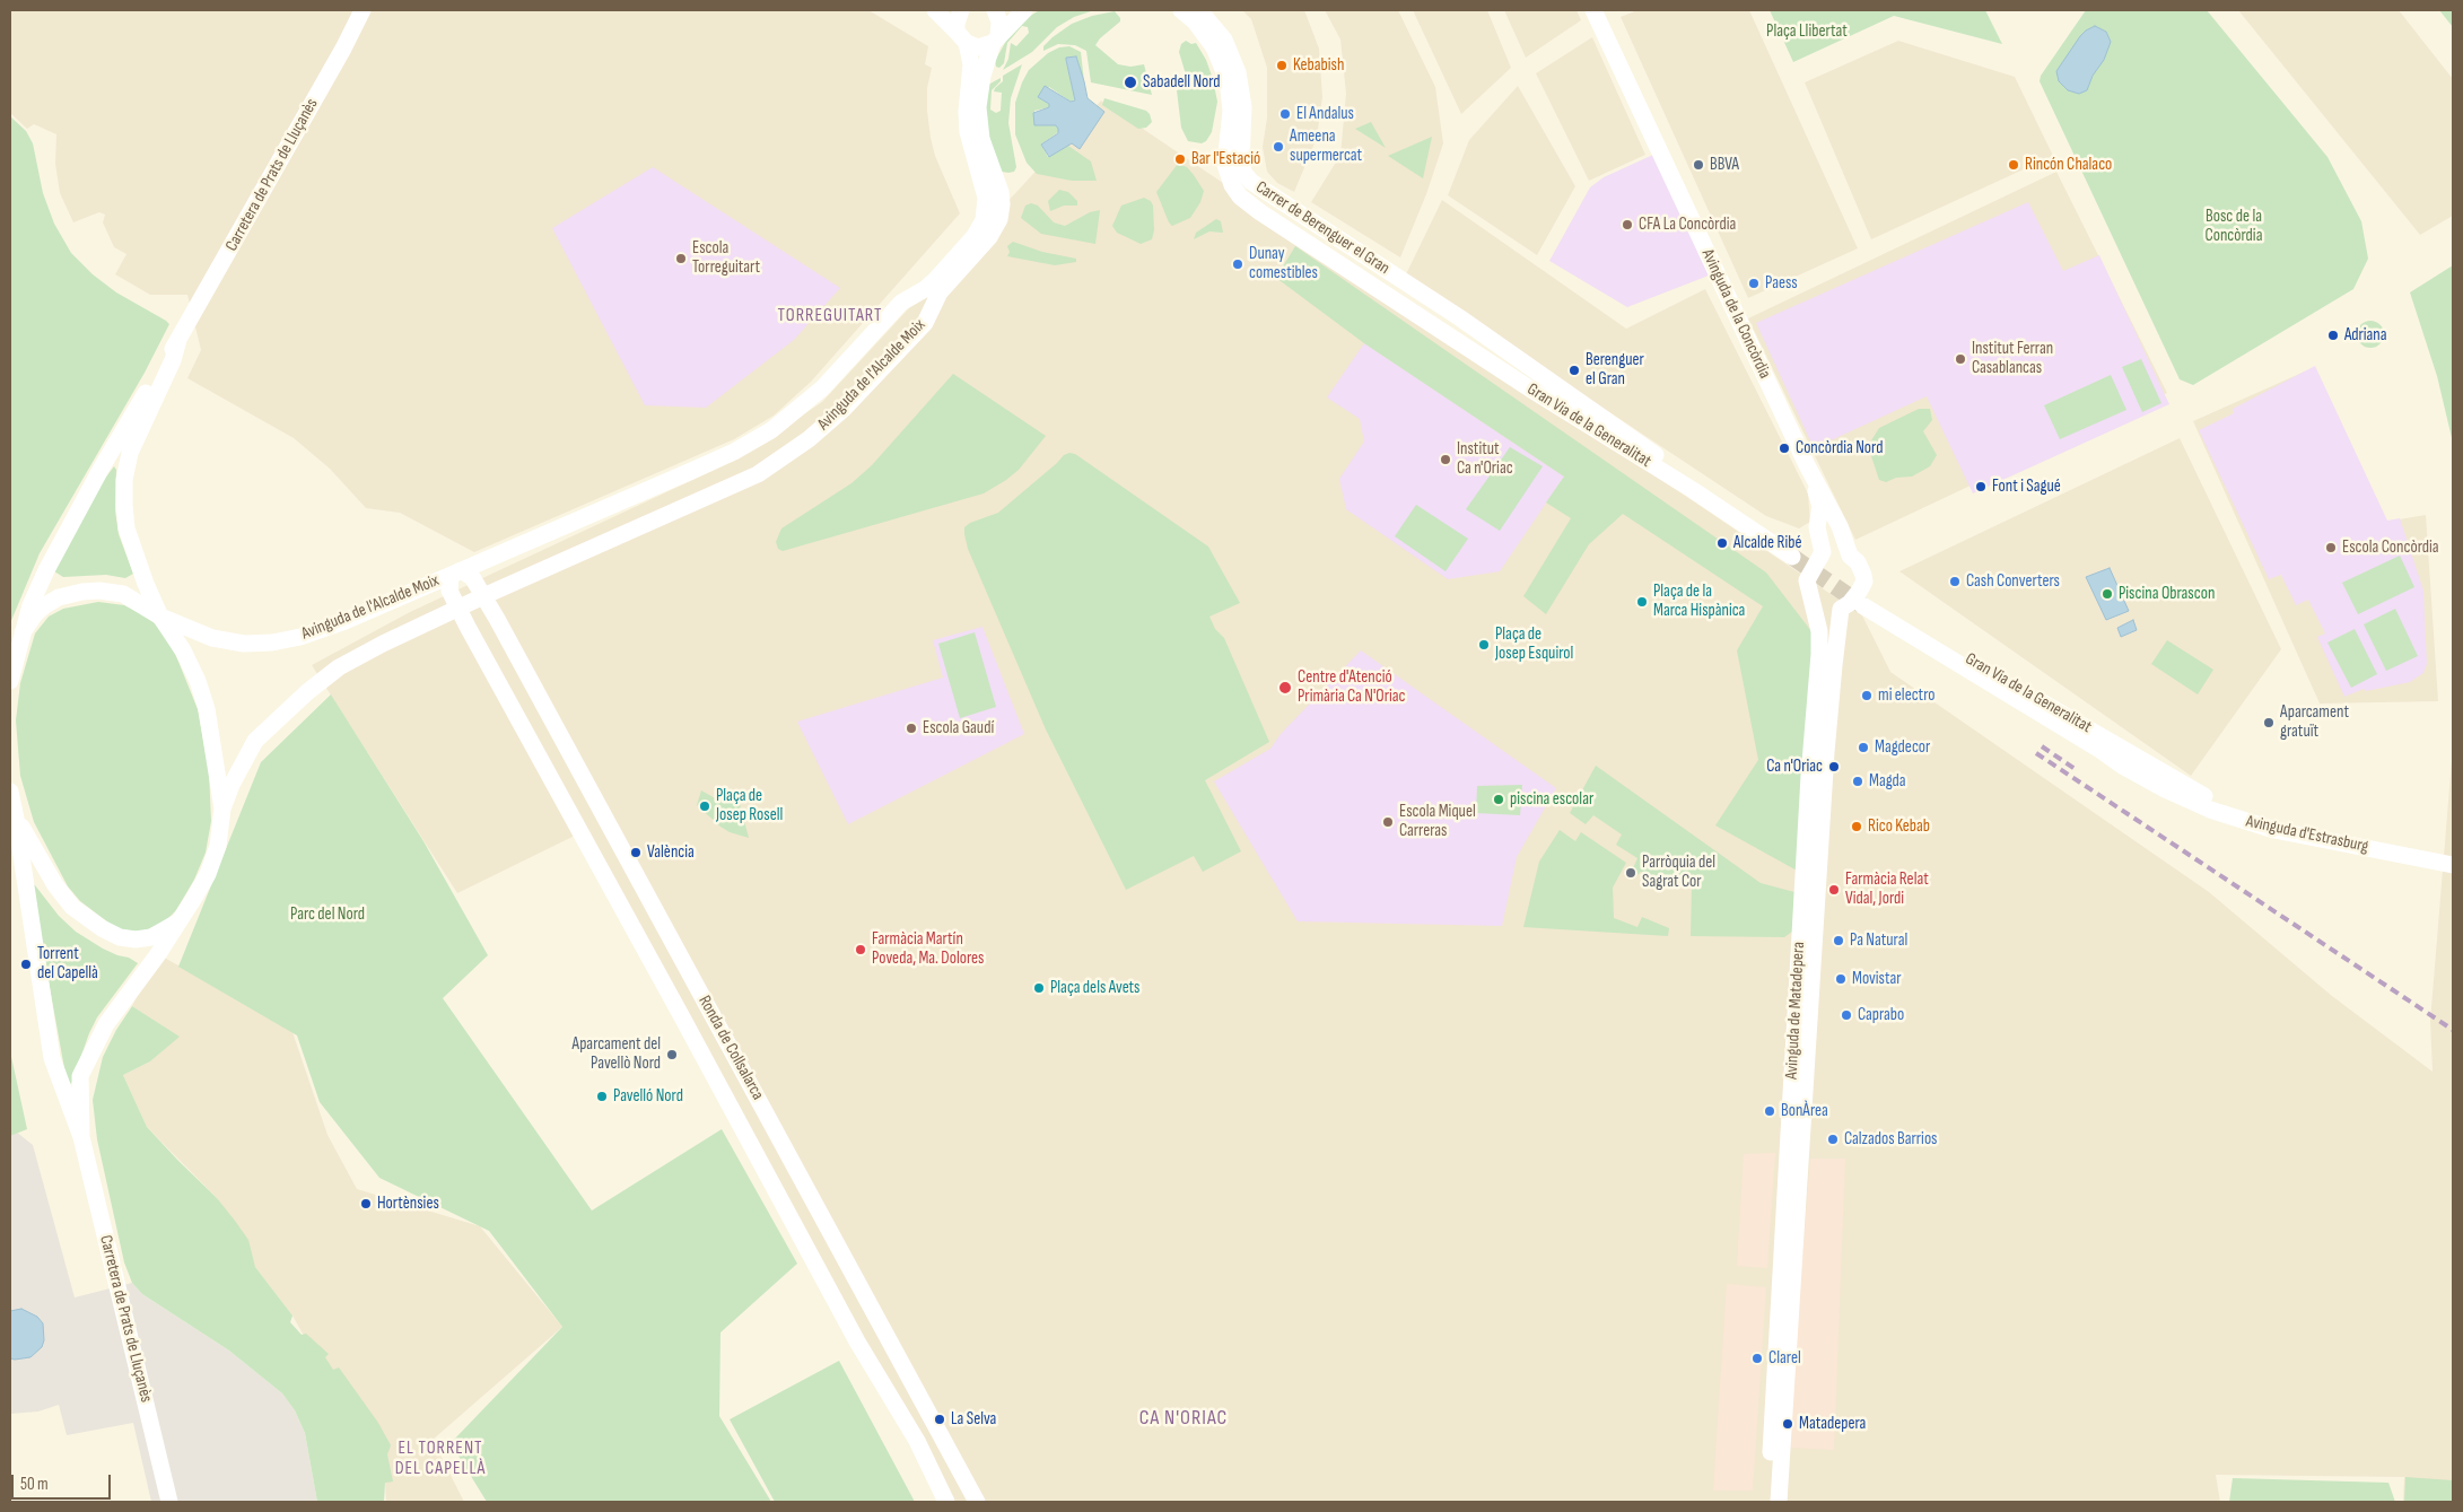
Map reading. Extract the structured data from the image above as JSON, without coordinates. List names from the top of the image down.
{
  "streets": {
    "street": [
      "Carretera de Prats de Lluçanès",
      "Carrer de Berenguer el Gran",
      "Avinguda de la Concòrdia",
      "Avinguda de l'Alcalde Moix",
      "Gran Via de la Generalitat",
      "Avinguda d'Estrasburg",
      "Avinguda de Matadepera",
      "Ronda de Collsalarca"
    ]
  },
  "crossings": [
    ["Carretera de Prats de Lluçanès", "Avinguda de l'Alcalde Moix"],
    ["Carrer de Berenguer el Gran", "Gran Via de la Generalitat"],
    ["Avinguda de la Concòrdia", "Avinguda de Matadepera"],
    ["Avinguda de l'Alcalde Moix", "Ronda de Collsalarca"],
    ["Gran Via de la Generalitat", "Avinguda d'Estrasburg"]
  ],
  "districts": ["TORREGUITART", "CA N'ORIAC", "EL TORRENT DEL CAPELLÀ"],
  "parks": ["Plaça Llibertat", "Bosc de la Concòrdia", "Parc del Nord"],
  "places": [
    "Kebabish",
    "Sabadell Nord",
    "El Andalus",
    "Ameena supermercat",
    "Bar l'Estació",
    "BBVA",
    "Rincón Chalaco",
    "CFA La Concòrdia",
    "Escola Torreguitart",
    "Dunay comestibles",
    "Paess",
    "Adriana",
    "Institut Ferran Casablancas",
    "Berenguer el Gran",
    "Concòrdia Nord",
    "Institut Ca n'Oriac",
    "Font i Sagué",
    "Alcalde Ribé",
    "Escola Concòrdia",
    "Cash Converters",
    "Piscina Obrascon",
    "Plaça de la Marca Hispànica",
    "Plaça de Josep Esquirol",
    "Centre d'Atenció Primària Ca N'Oriac",
    "mi electro",
    "Aparcament gratuït",
    "Escola Gaudí",
    "Magdecor",
    "Ca n'Oriac",
    "Magda",
    "piscina escolar",
    "Plaça de Josep Rosell",
    "Escola Miquel Carreras",
    "Rico Kebab",
    "València",
    "Parròquia del Sagrat Cor",
    "Farmàcia Relat Vidal, Jordi",
    "Pa Natural",
    "Farmàcia Martín Poveda, Ma. Dolores",
    "Torrent del Capellà",
    "Movistar",
    "Plaça dels Avets",
    "Caprabo",
    "Aparcament del Pavellò Nord",
    "Pavelló Nord",
    "BonÀrea",
    "Calzados Barrios",
    "Hortènsies",
    "Clarel",
    "La Selva",
    "Matadepera"
  ],
  "scale_bar": "50 m"
}
